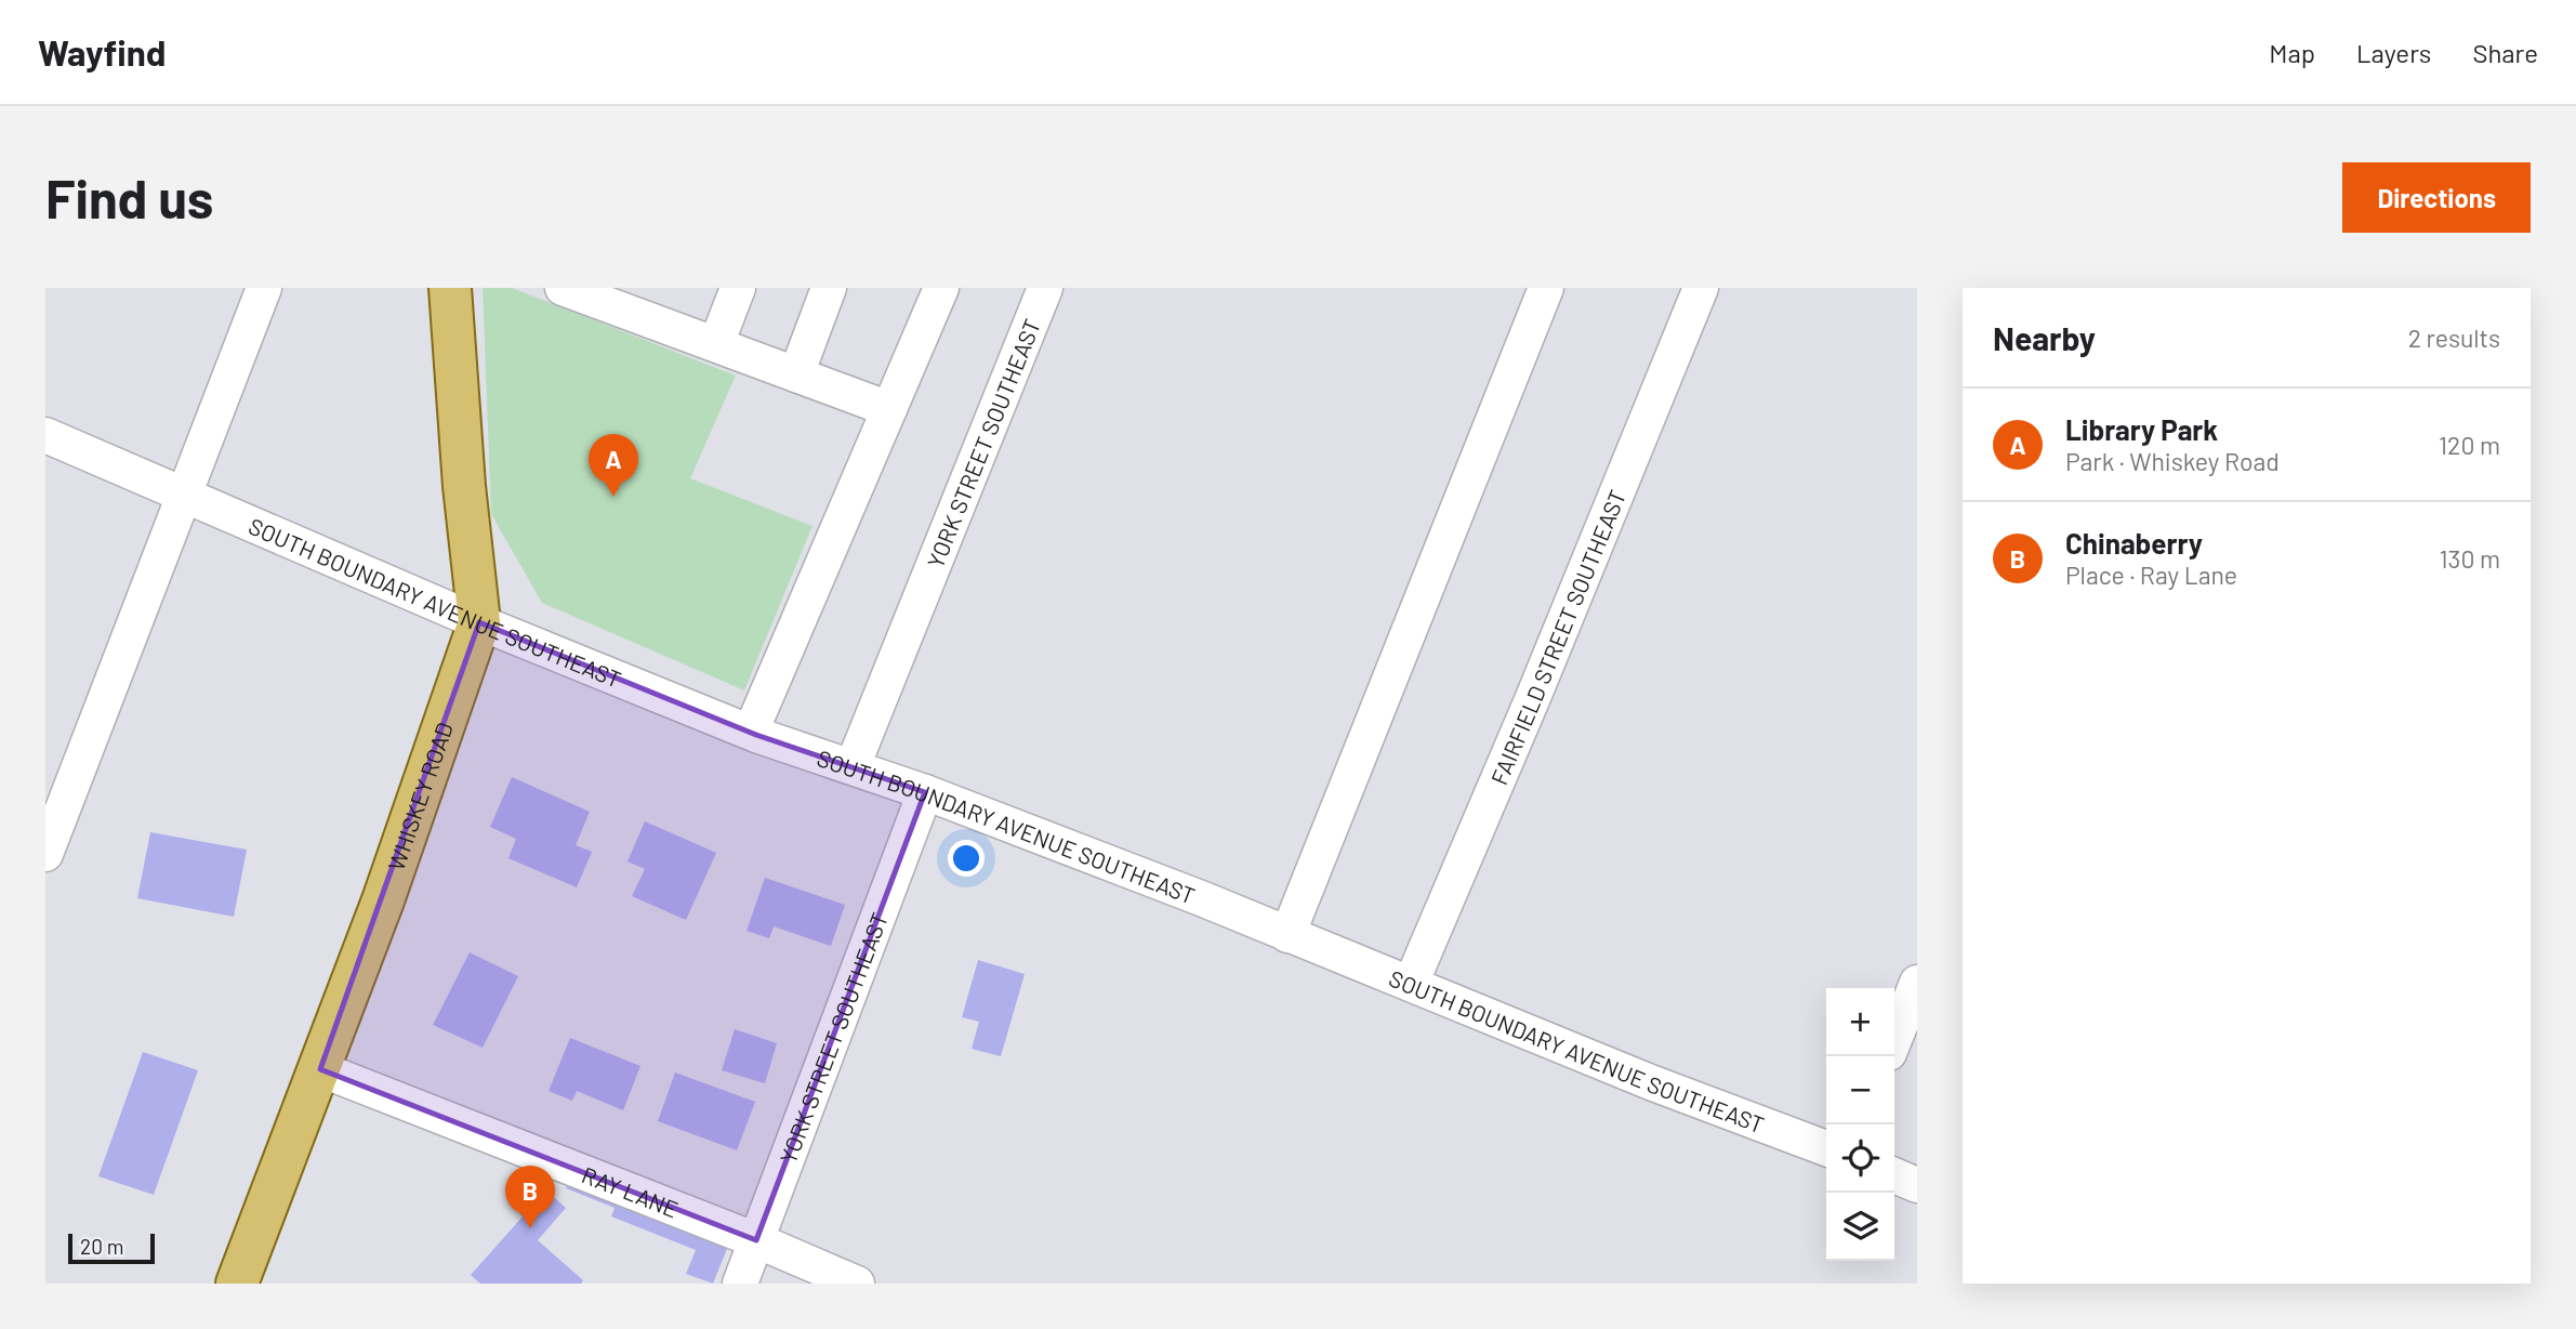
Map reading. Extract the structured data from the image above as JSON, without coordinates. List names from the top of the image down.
{
  "streets": {
    "main road": ["WHISKEY ROAD"],
    "street": [
      "YORK STREET SOUTHEAST",
      "SOUTH BOUNDARY AVENUE SOUTHEAST",
      "FAIRFIELD STREET SOUTHEAST",
      "RAY LANE"
    ]
  },
  "crossings": [
    ["YORK STREET SOUTHEAST", "SOUTH BOUNDARY AVENUE SOUTHEAST"],
    ["YORK STREET SOUTHEAST", "RAY LANE"],
    ["SOUTH BOUNDARY AVENUE SOUTHEAST", "FAIRFIELD STREET SOUTHEAST"],
    ["SOUTH BOUNDARY AVENUE SOUTHEAST", "WHISKEY ROAD"],
    ["WHISKEY ROAD", "RAY LANE"]
  ],
  "scale_bar": "20 m",
  "page": {
    "header": "Wayfind",
    "nav": ["Map", "Layers", "Share"],
    "buttons": "Directions",
    "title": "Find us",
    "heading": ["Nearby", "2 results"],
    "list": [
      {
        "mark": "A",
        "name": "Library Park",
        "note": "Park · Whiskey Road",
        "value": "120 m"
      },
      {
        "mark": "B",
        "name": "Chinaberry",
        "note": "Place · Ray Lane",
        "value": "130 m"
      }
    ],
    "pins": ["A", "B"],
    "map_buttons": ["+", "−"],
    "scale": "20 m"
  }
}
